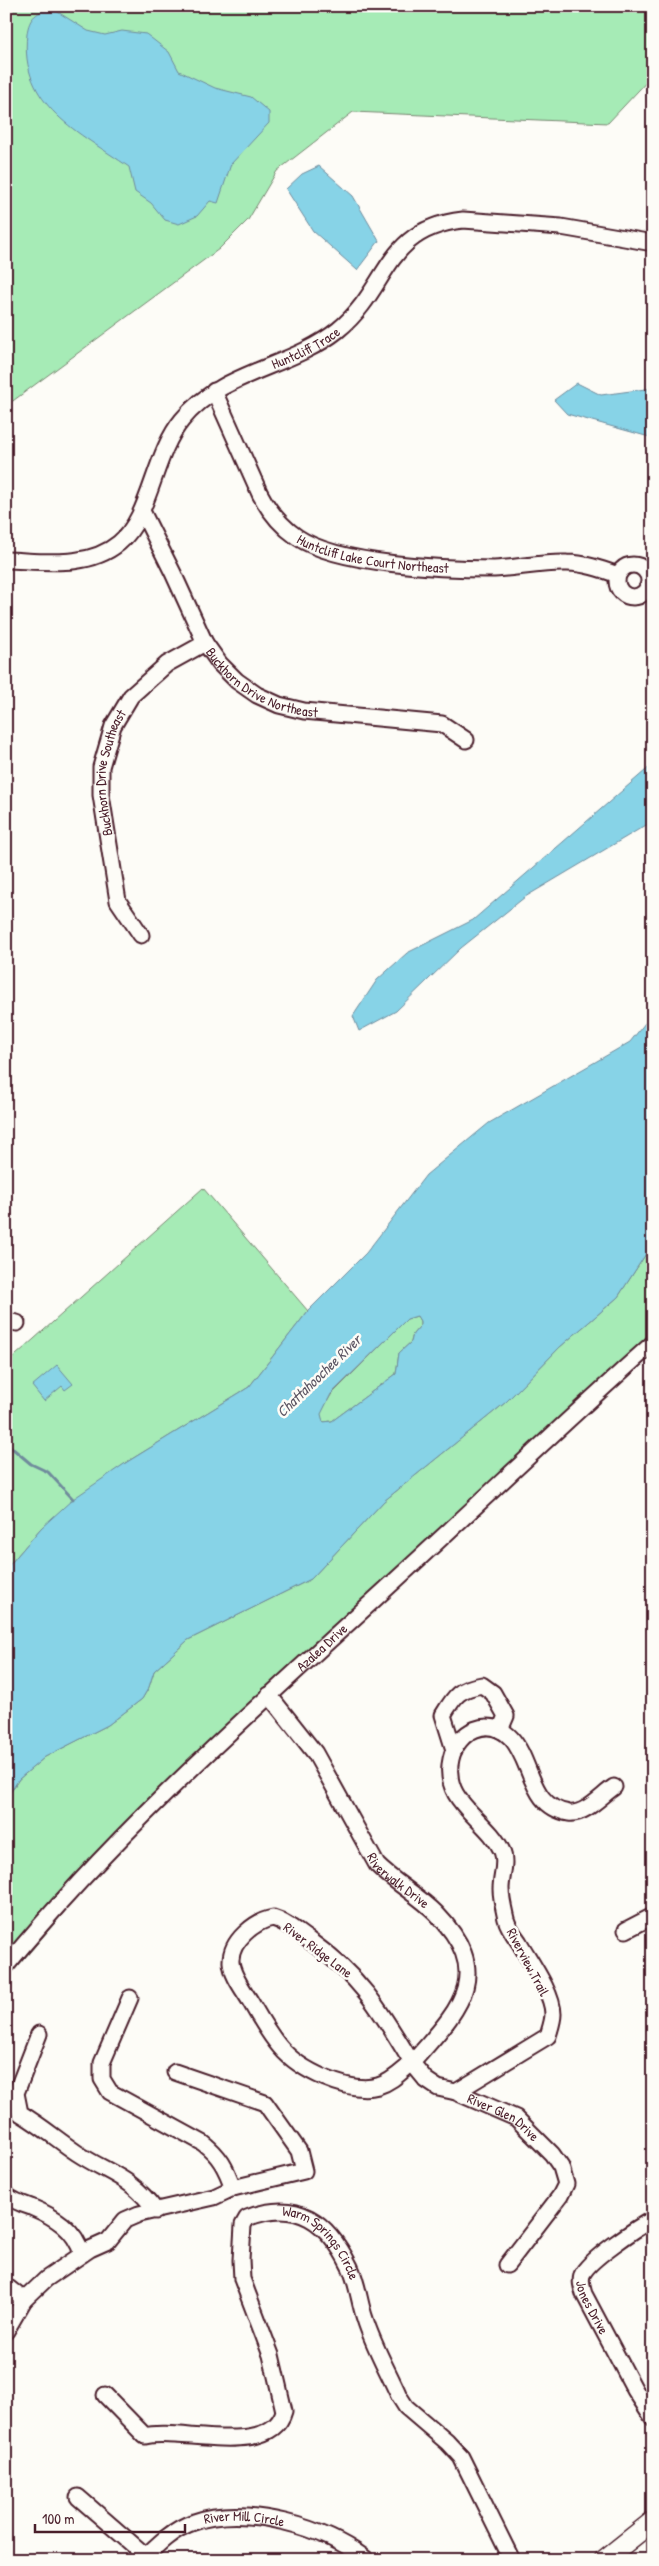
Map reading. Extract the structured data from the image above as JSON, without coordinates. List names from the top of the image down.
{
  "streets": {
    "street": [
      "Huntcliff Trace",
      "Huntcliff Lake Court Northeast",
      "Buckhorn Drive Northeast",
      "Buckhorn Drive Southeast",
      "Azalea Drive",
      "Riverwalk Drive",
      "River Ridge Lane",
      "Riverview Trail",
      "River Glen Drive",
      "Warm Springs Circle",
      "Jones Drive",
      "River Mill Circle"
    ]
  },
  "crossings": [
    ["Huntcliff Trace", "Huntcliff Lake Court Northeast"],
    ["Huntcliff Trace", "Buckhorn Drive Northeast"],
    ["Buckhorn Drive Northeast", "Buckhorn Drive Southeast"],
    ["Azalea Drive", "Riverwalk Drive"],
    ["Riverwalk Drive", "River Ridge Lane"],
    ["Riverwalk Drive", "River Glen Drive"],
    ["River Ridge Lane", "River Glen Drive"],
    ["Riverview Trail", "River Glen Drive"]
  ],
  "water": ["Chattahoochee River"],
  "scale_bar": "100 m"
}
